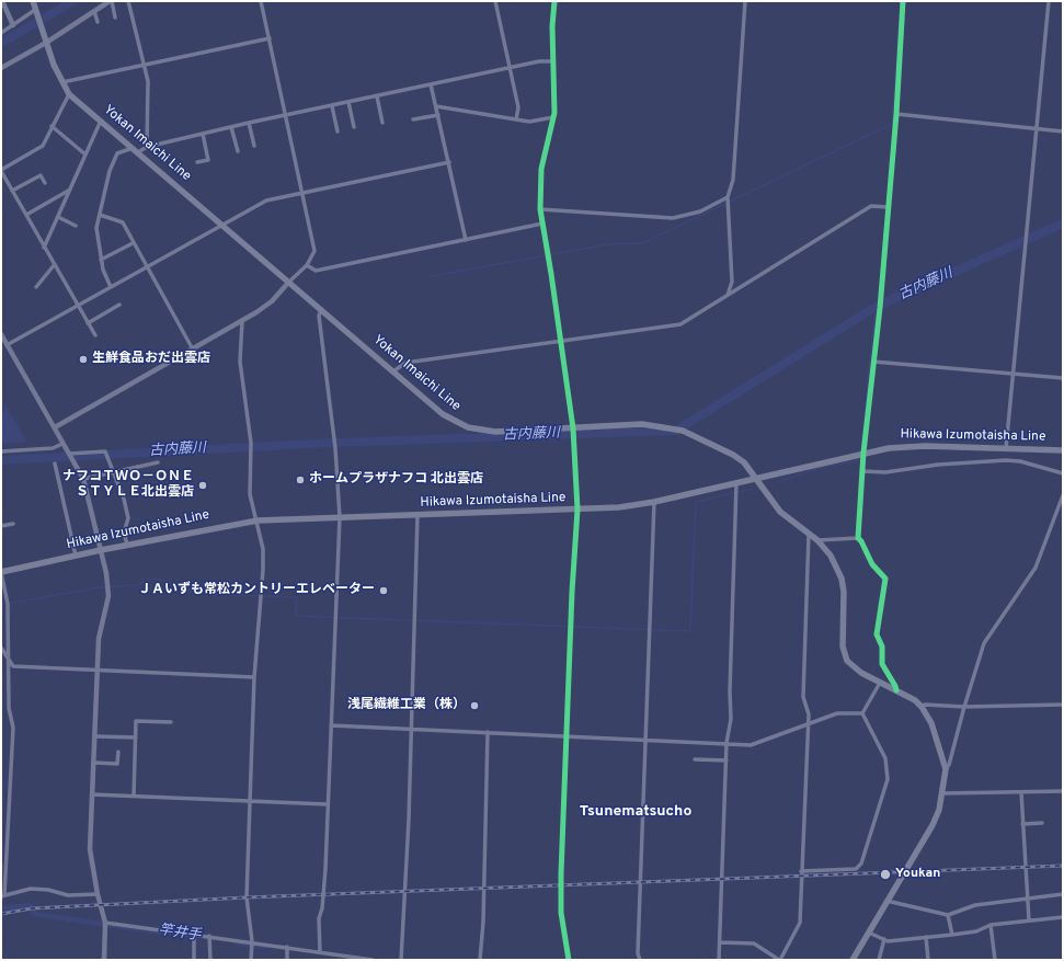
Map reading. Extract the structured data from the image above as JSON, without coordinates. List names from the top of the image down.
{
  "streets": {
    "main road": ["Yokan Imaichi Line", "Hikawa Izumotaisha Line"]
  },
  "crossings": [
    ["Yokan Imaichi Line", "Hikawa Izumotaisha Line"]
  ],
  "districts": ["Tsunematsucho"],
  "water": ["古内藤川", "竿井手"],
  "places": [
    "生鮮食品おだ出雲店",
    "ホームプラザナフコ 北出雲店",
    "ナフコＴＷＯ－ＯＮＥ ＳＴＹＬＥ北出雲店",
    "ＪＡいずも常松カントリーエレベーター",
    "浅尾繊維工業（株）",
    "Youkan"
  ]
}
